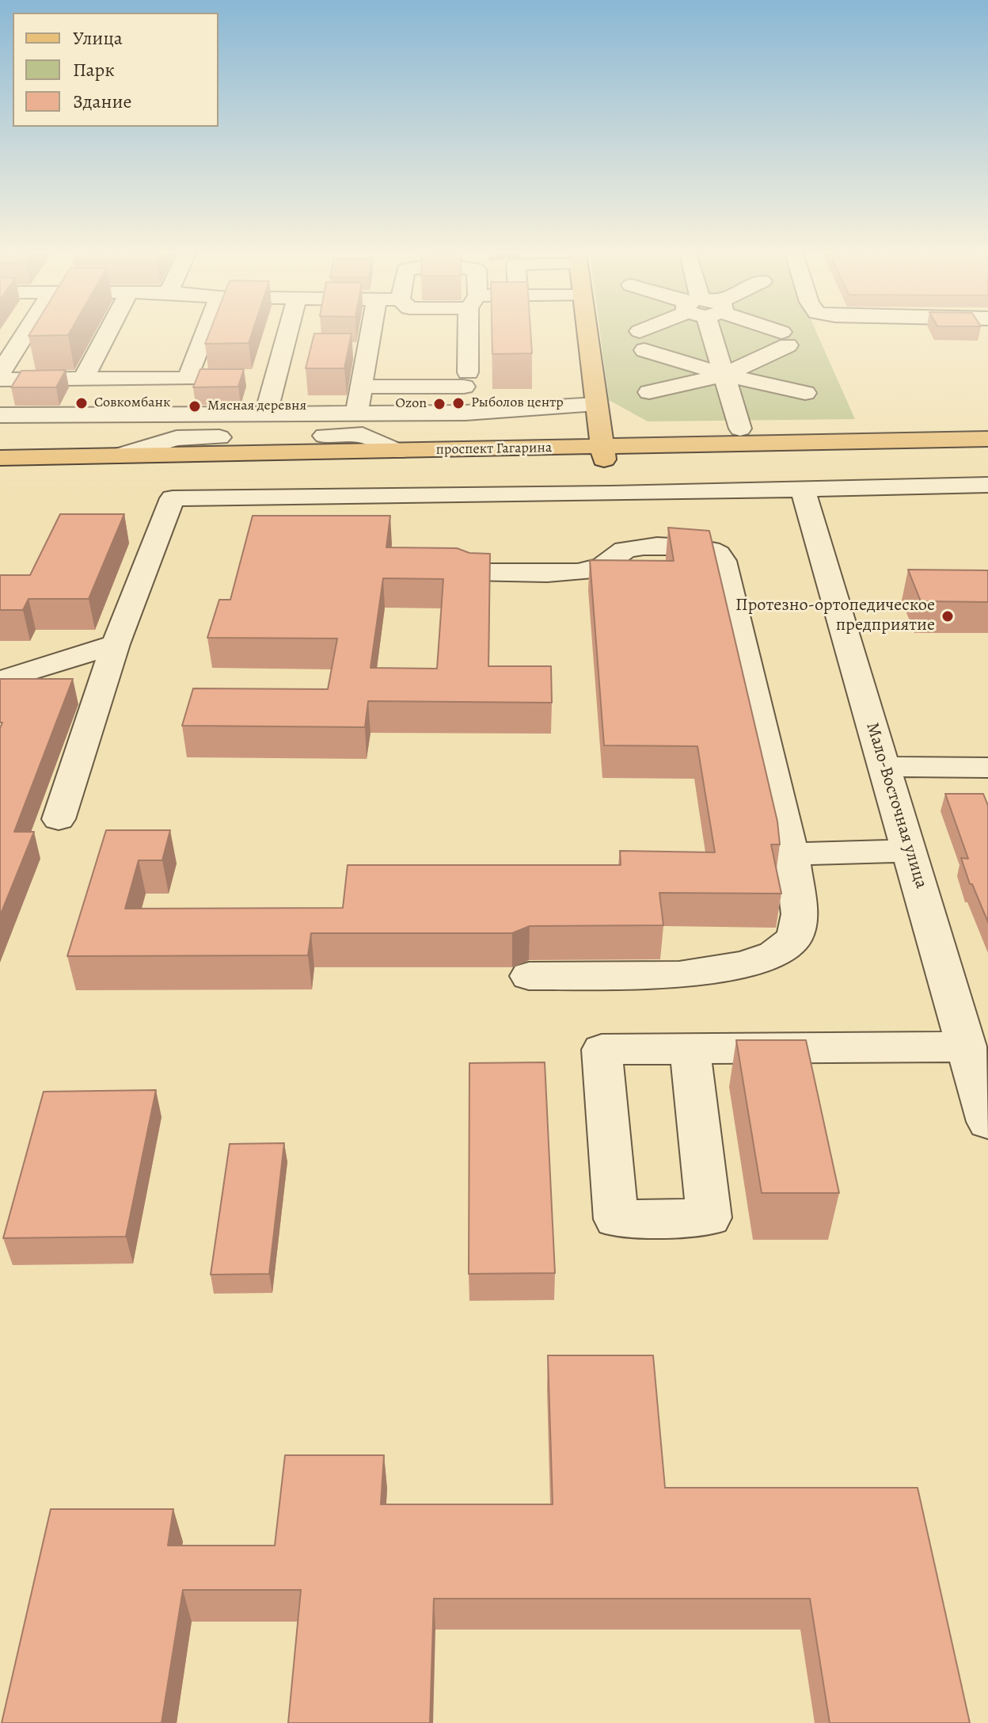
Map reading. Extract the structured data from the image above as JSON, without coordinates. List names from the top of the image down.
{
  "streets": {
    "main road": ["проспект Гагарина"],
    "street": ["Мало-Восточная улица"]
  },
  "places": [
    "Совкомбанк",
    "Рыболов центр",
    "Ozon",
    "Мясная деревня",
    "Протезно-ортопедическое предприятие"
  ],
  "legend": ["Улица", "Парк", "Здание"]
}
